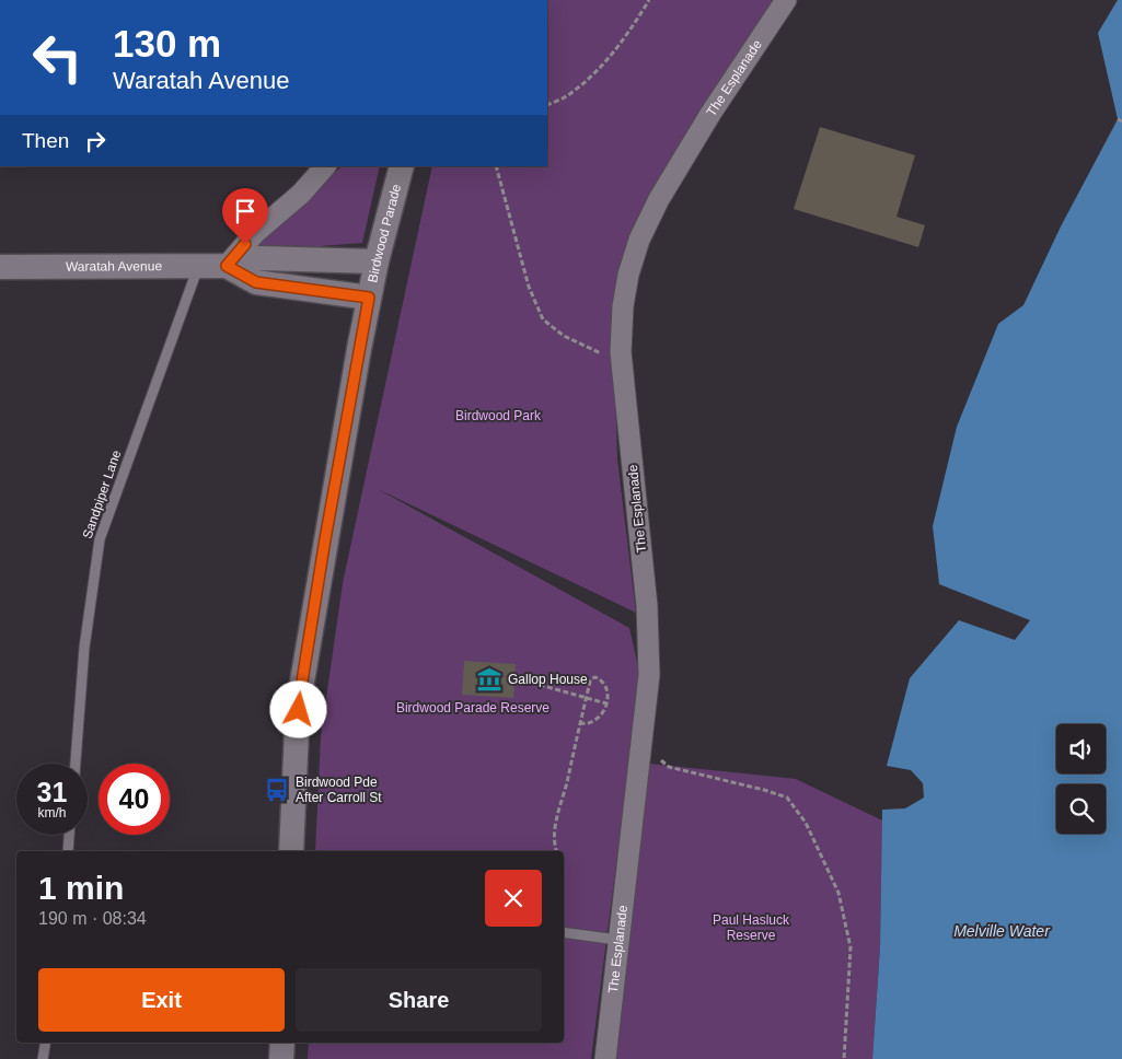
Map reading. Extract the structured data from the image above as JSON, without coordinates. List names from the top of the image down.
{
  "streets": {
    "street": ["The Esplanade", "Birdwood Parade", "Waratah Avenue"],
    "lane": ["Sandpiper Lane"]
  },
  "crossings": [
    ["Birdwood Parade", "Waratah Avenue"],
    ["Waratah Avenue", "Sandpiper Lane"]
  ],
  "water": ["Melville Water"],
  "parks": ["Birdwood Park", "Birdwood Parade Reserve", "Paul Hasluck Reserve"],
  "places": {
    "museum": ["Gallop House"],
    "bus stop": ["Birdwood Pde After Carroll St"]
  },
  "page": {
    "turn": ["130 m", "Waratah Avenue"],
    "then": "Then",
    "speed": "31 km/h",
    "limit": "40",
    "heading": ["1 min", "190 m · 08:34"],
    "buttons": ["Exit", "Share"]
  }
}
